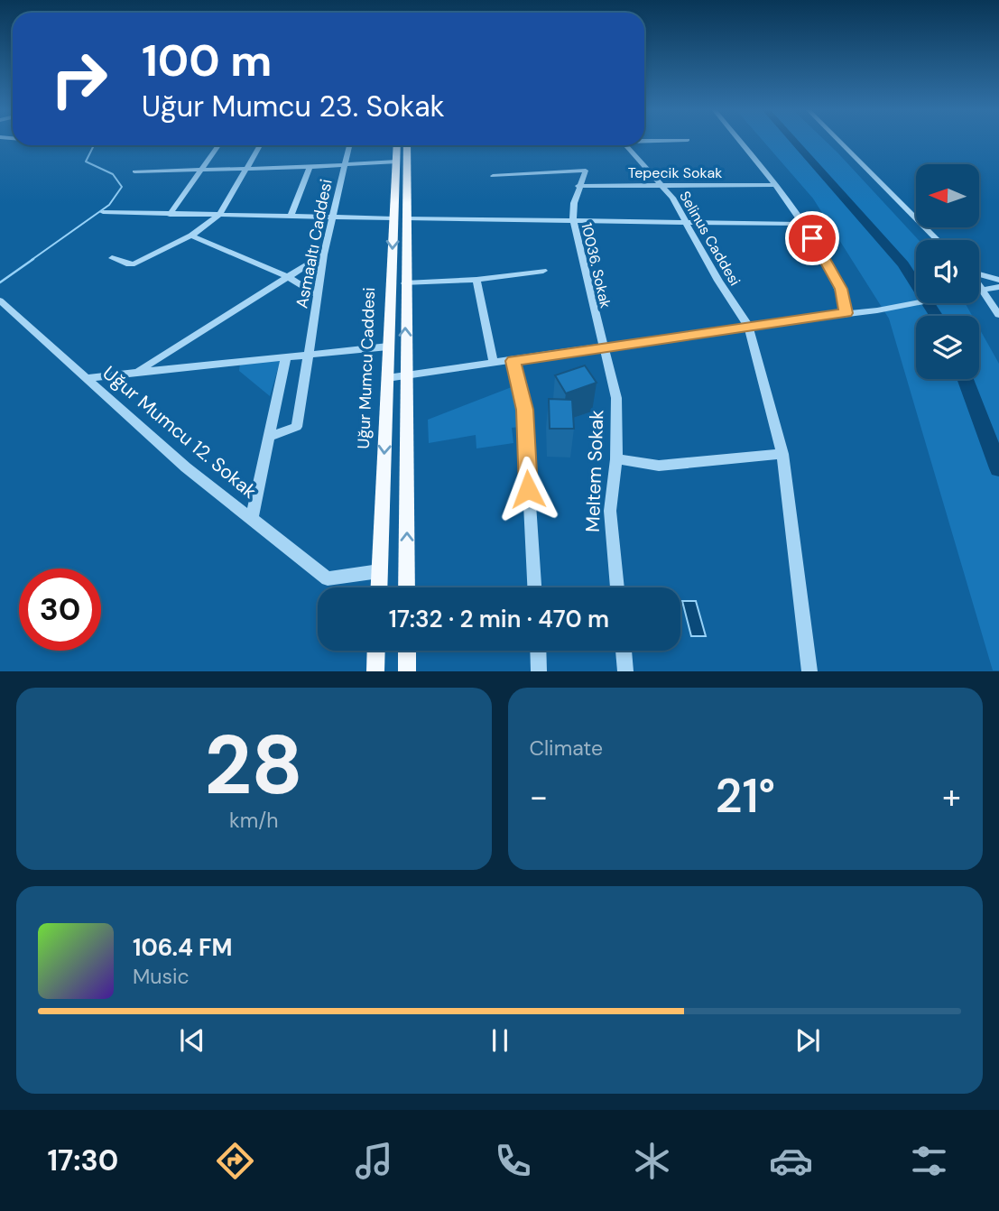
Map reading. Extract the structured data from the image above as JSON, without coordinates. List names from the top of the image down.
{
  "streets": {
    "main road": ["Uğur Mumcu Caddesi"],
    "street": [
      "Tepecik Sokak",
      "Selinus Caddesi",
      "Asmaaltı Caddesi",
      "10036. Sokak",
      "Uğur Mumcu 12. Sokak",
      "Meltem Sokak"
    ]
  },
  "crossings": [
    ["Tepecik Sokak", "Selinus Caddesi"],
    ["Tepecik Sokak", "10036. Sokak"],
    ["10036. Sokak", "Meltem Sokak"],
    ["Uğur Mumcu Caddesi", "Uğur Mumcu 12. Sokak"]
  ],
  "north": "left",
  "page": {
    "turn": ["100 m", "Uğur Mumcu 23. Sokak"],
    "limit": "30",
    "trip": "17:32 · 2 min · 470 m",
    "tile": [
      ["28", "km/h"],
      "Climate"
    ],
    "heat": ["−", "21°", "+"],
    "song": ["106.4 FM", "Music"],
    "tabs": "17:30"
  }
}
